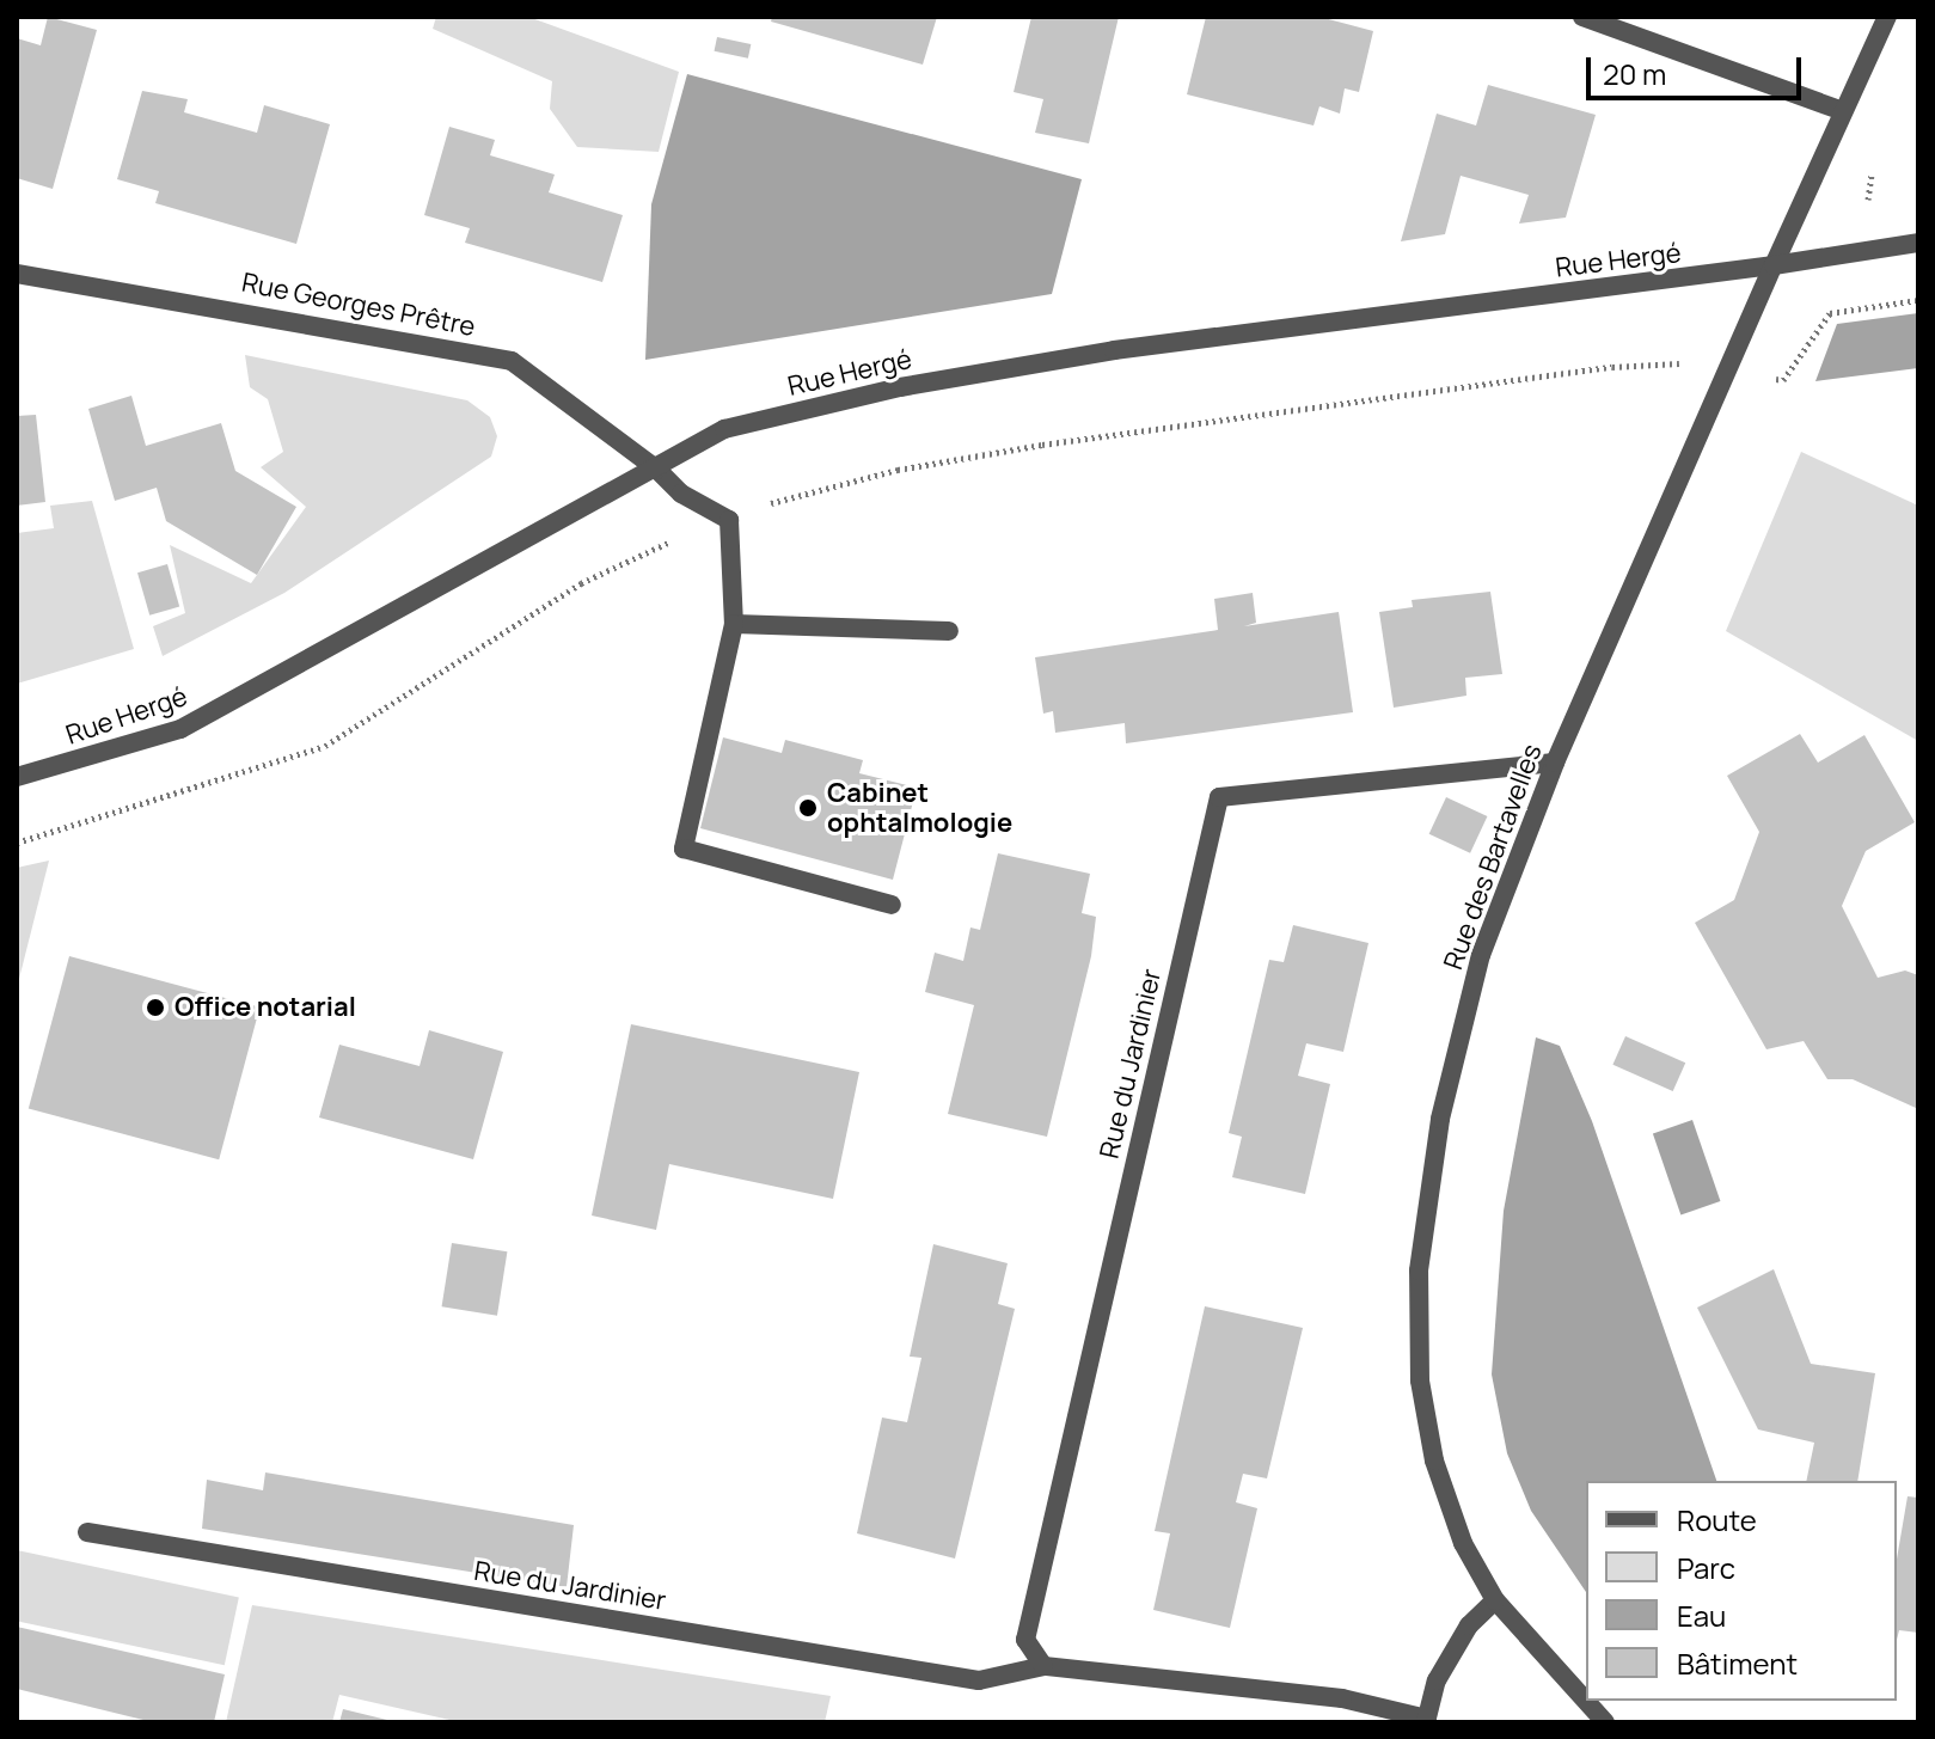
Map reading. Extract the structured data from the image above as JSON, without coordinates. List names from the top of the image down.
{
  "streets": {
    "street": [
      "Rue Hergé",
      "Rue Georges Prêtre",
      "Rue des Bartavelles",
      "Rue du Jardinier"
    ]
  },
  "crossings": [
    ["Rue Hergé", "Rue Georges Prêtre"],
    ["Rue Hergé", "Rue des Bartavelles"],
    ["Rue des Bartavelles", "Rue du Jardinier"]
  ],
  "places": ["Cabinet ophtalmologie", "Office notarial"],
  "legend": [
    "Route",
    "Parc",
    "Eau",
    "Bâtiment"
  ],
  "scale_bar": "20 m"
}
